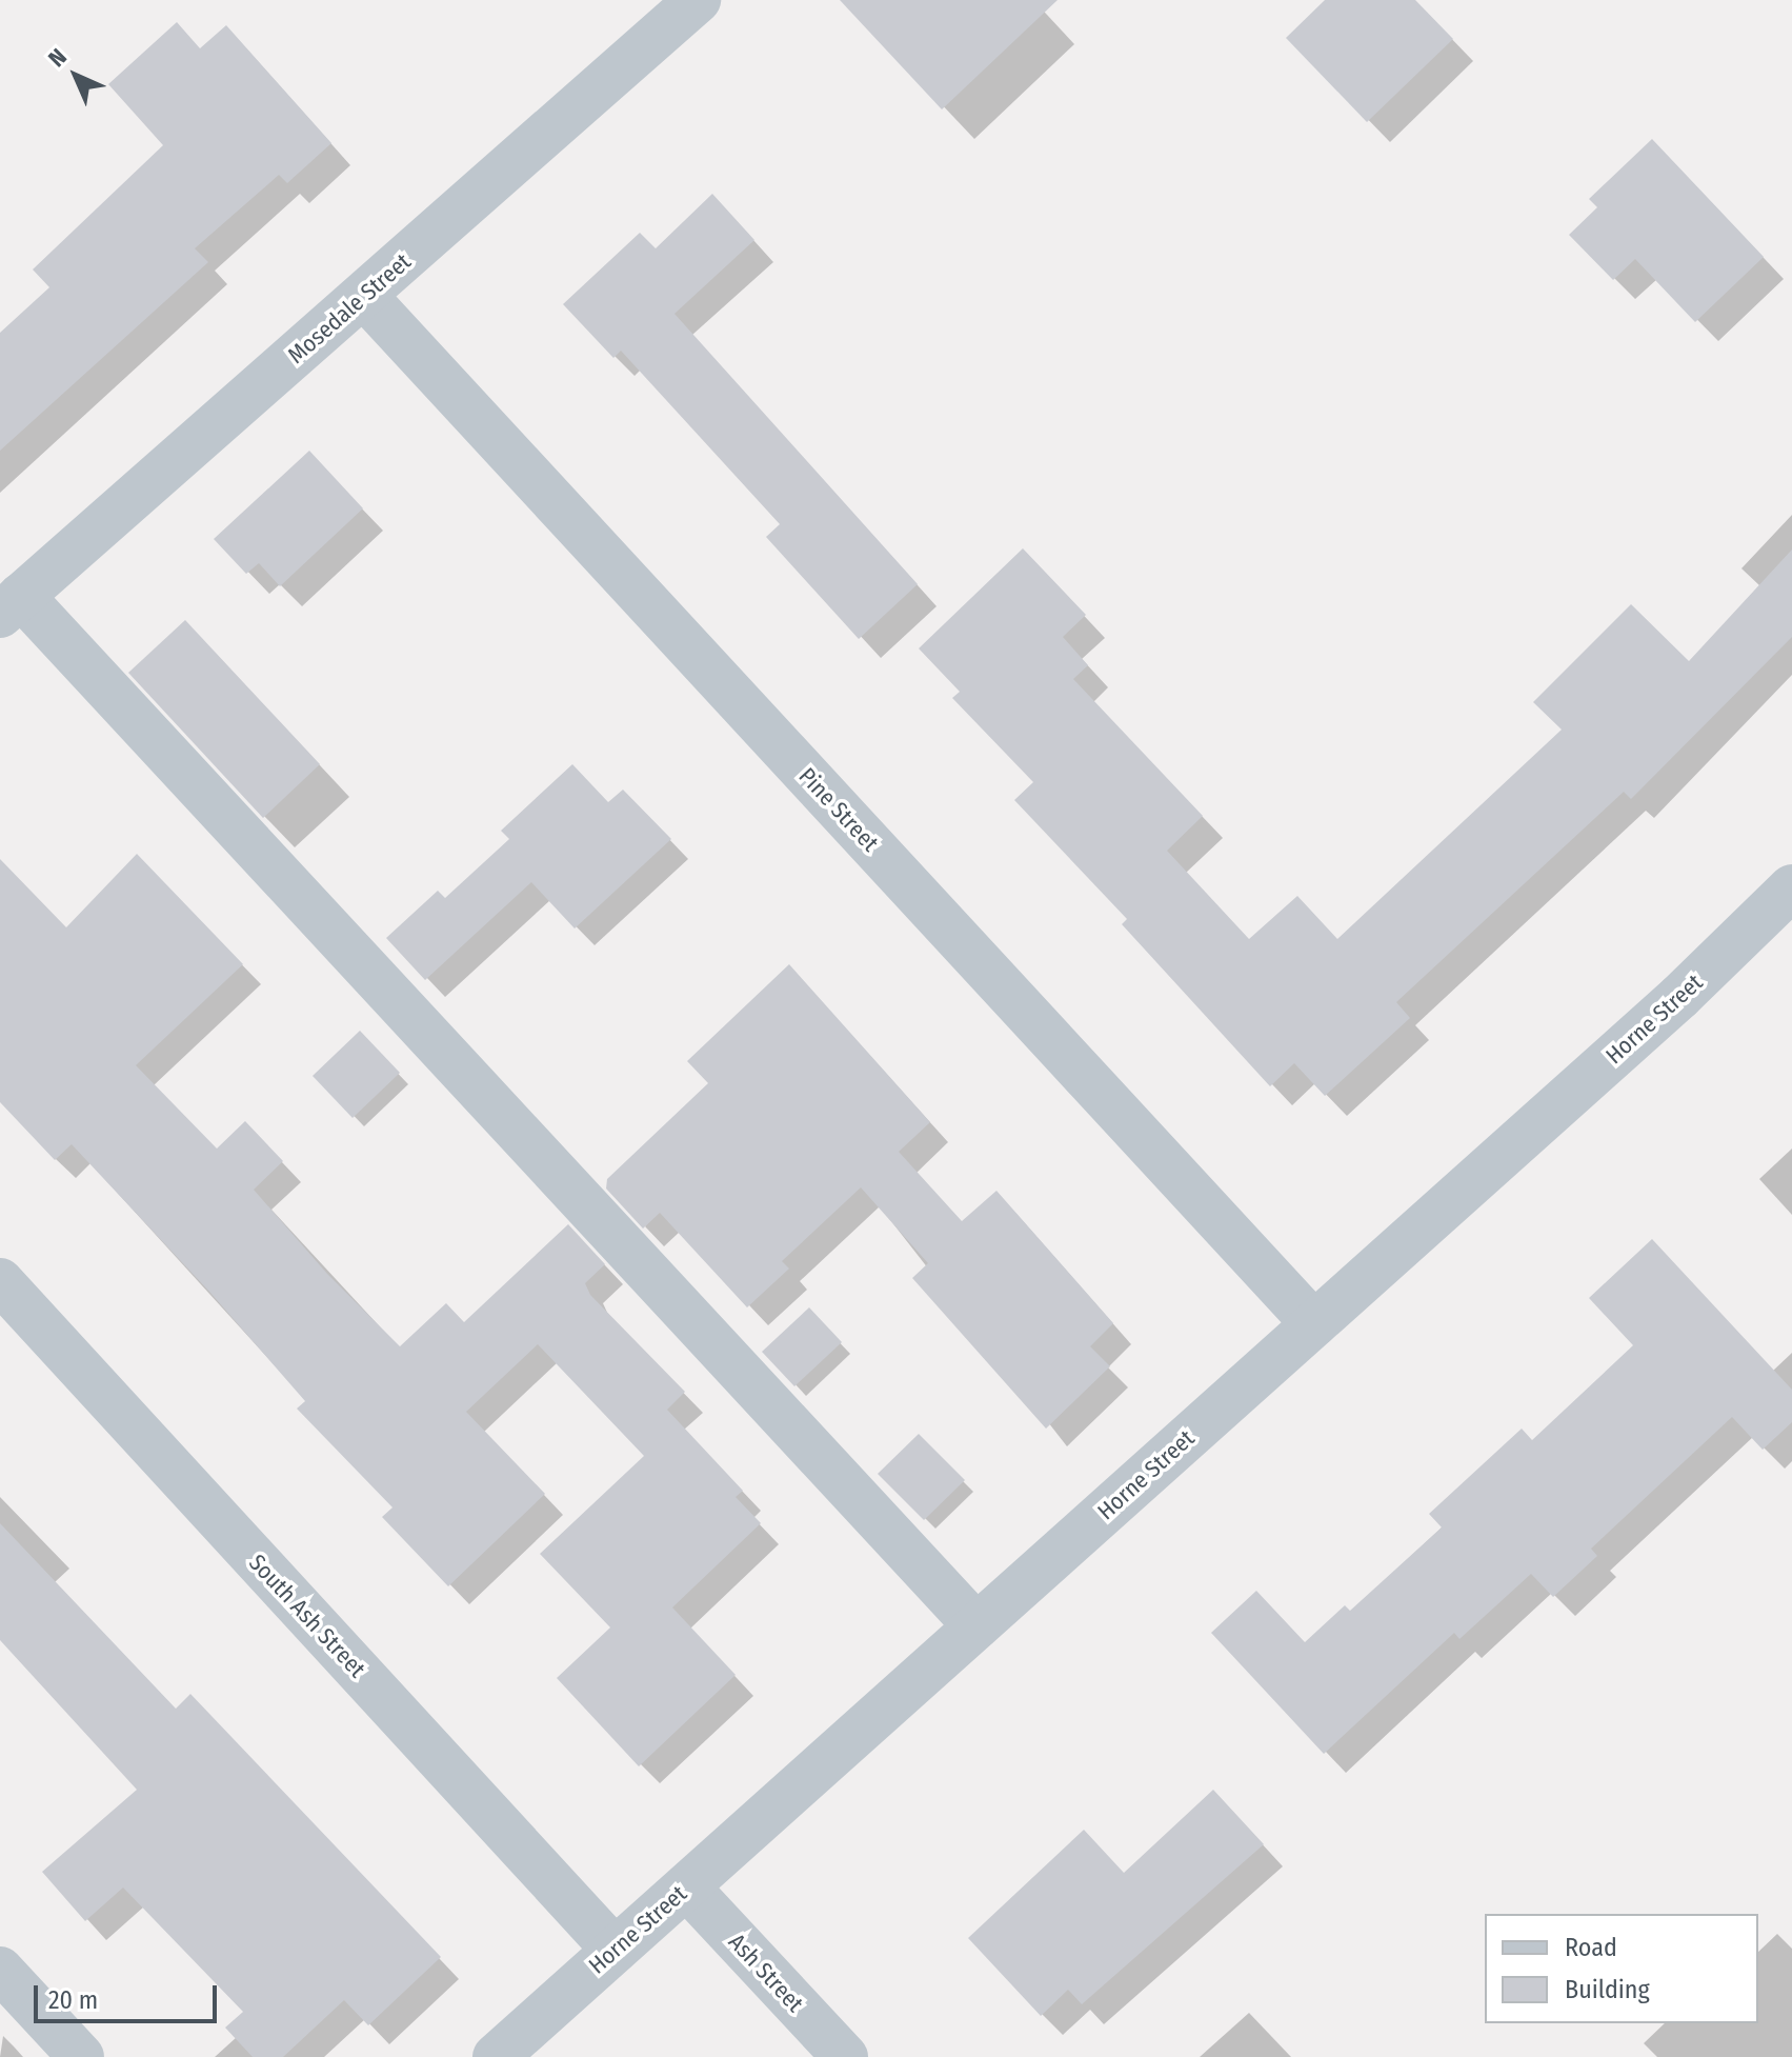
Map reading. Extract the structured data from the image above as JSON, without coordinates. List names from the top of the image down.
{
  "streets": {
    "street": [
      "Mosedale Street",
      "Pine Street",
      "Horne Street",
      "South Ash Street",
      "Ash Street"
    ]
  },
  "crossings": [
    ["Mosedale Street", "Pine Street"],
    ["Pine Street", "Horne Street"],
    ["Horne Street", "South Ash Street"],
    ["Horne Street", "Ash Street"]
  ],
  "legend": ["Road", "Building"],
  "scale_bar": "20 m",
  "north": "top left"
}
